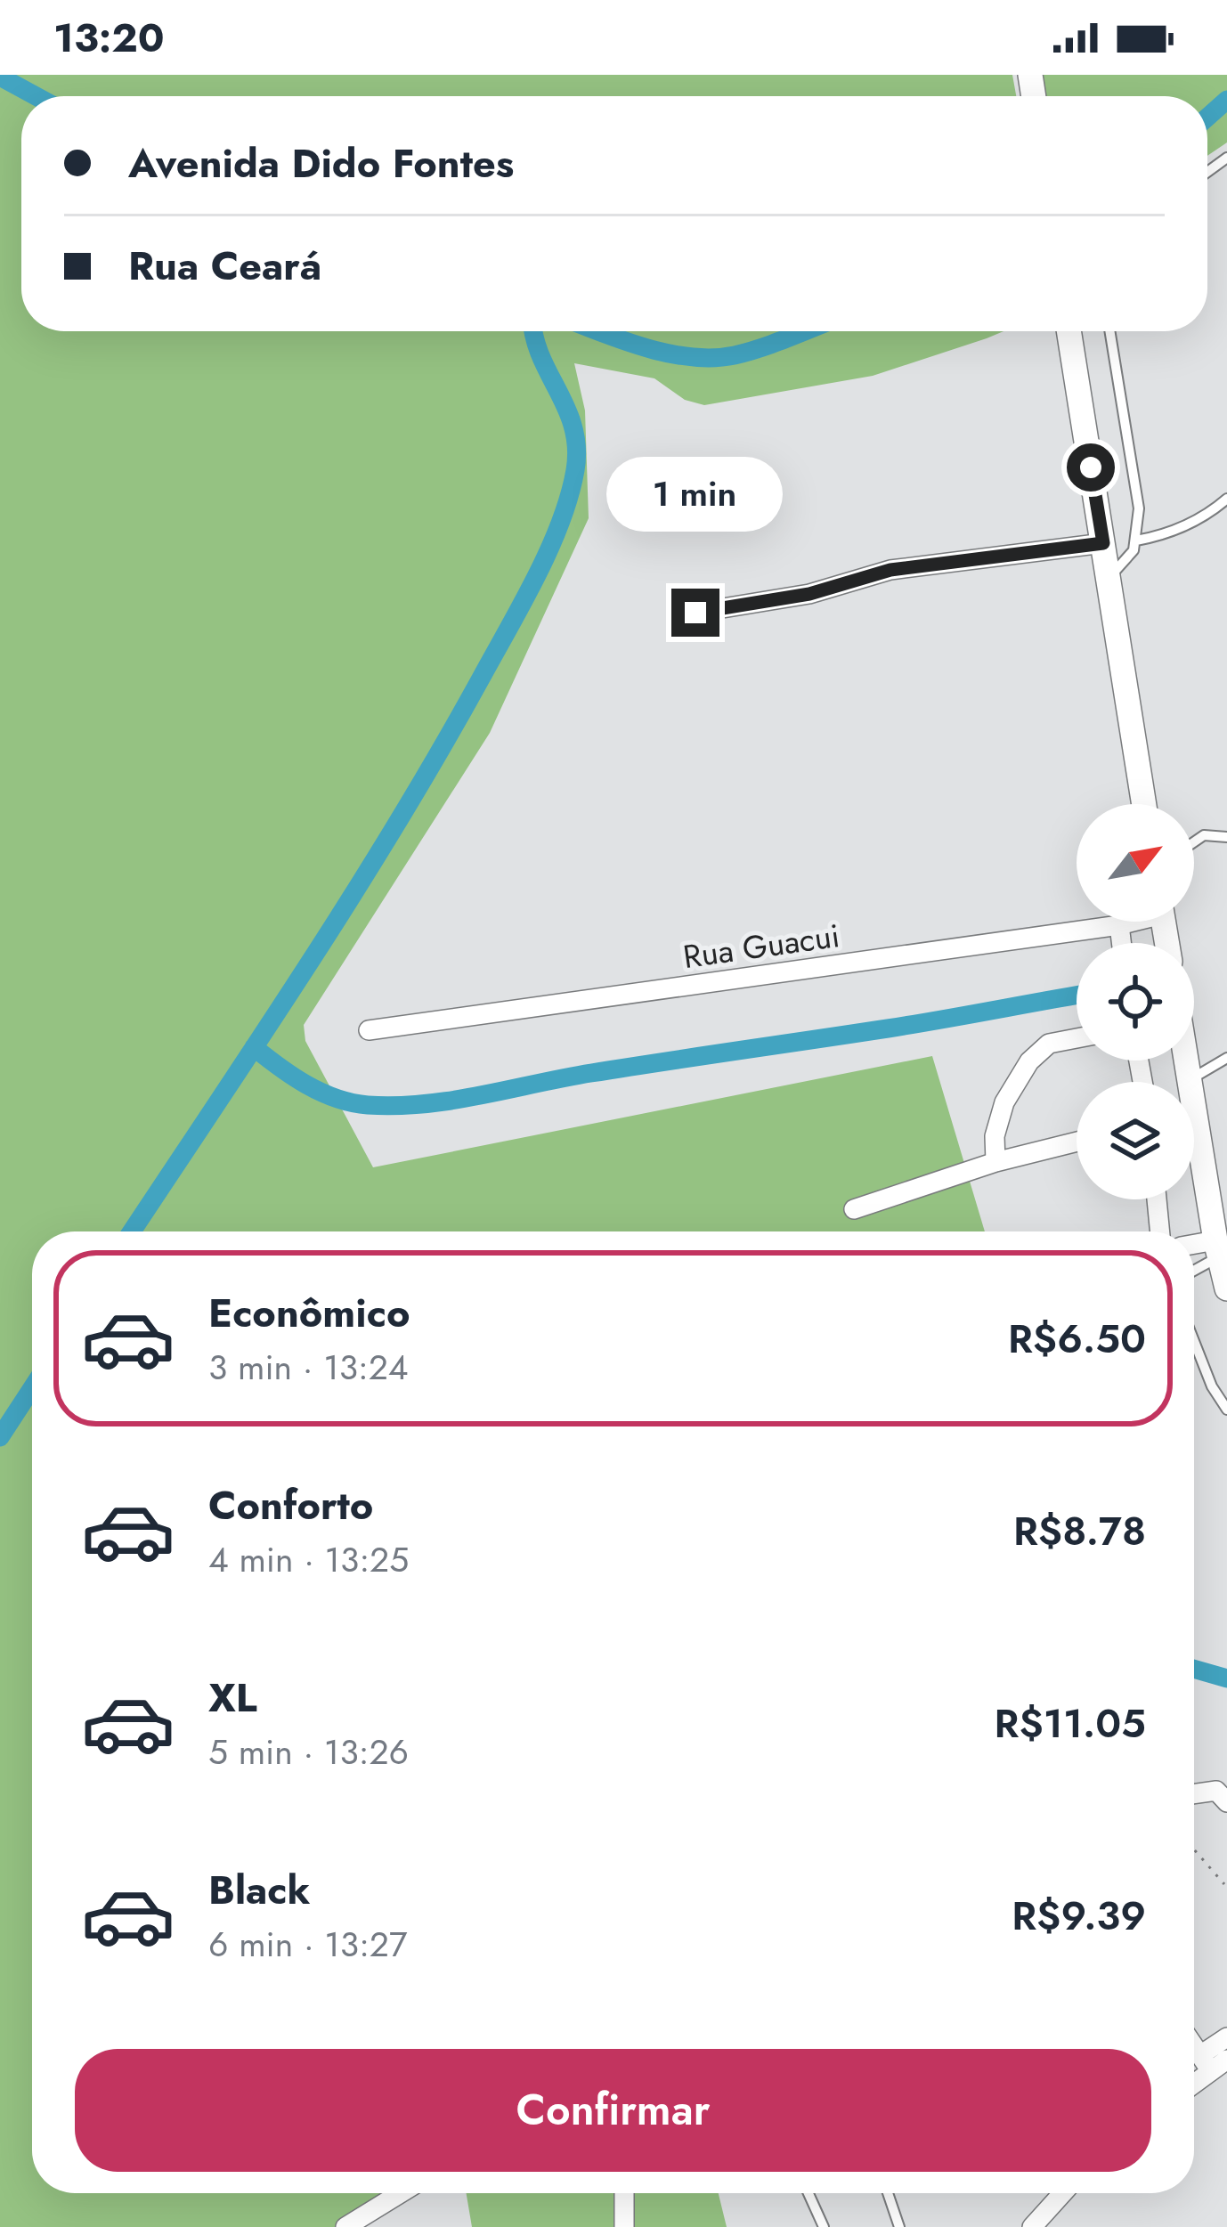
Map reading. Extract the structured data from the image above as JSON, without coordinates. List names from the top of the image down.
{
  "streets": {
    "street": ["Rua Guacui"]
  },
  "north": "top right",
  "page": {
    "status": "13:20",
    "banner": ["Avenida Dido Fontes", "Rua Ceará"],
    "bubble": "1 min",
    "list": [
      {
        "name": "Econômico",
        "note": "3 min · 13:24",
        "value": "R$6.50"
      },
      {
        "name": "Conforto",
        "note": "4 min · 13:25",
        "value": "R$8.78"
      },
      {
        "name": "XL",
        "note": "5 min · 13:26",
        "value": "R$11.05"
      },
      {
        "name": "Black",
        "note": "6 min · 13:27",
        "value": "R$9.39"
      }
    ],
    "buttons": "Confirmar"
  }
}
